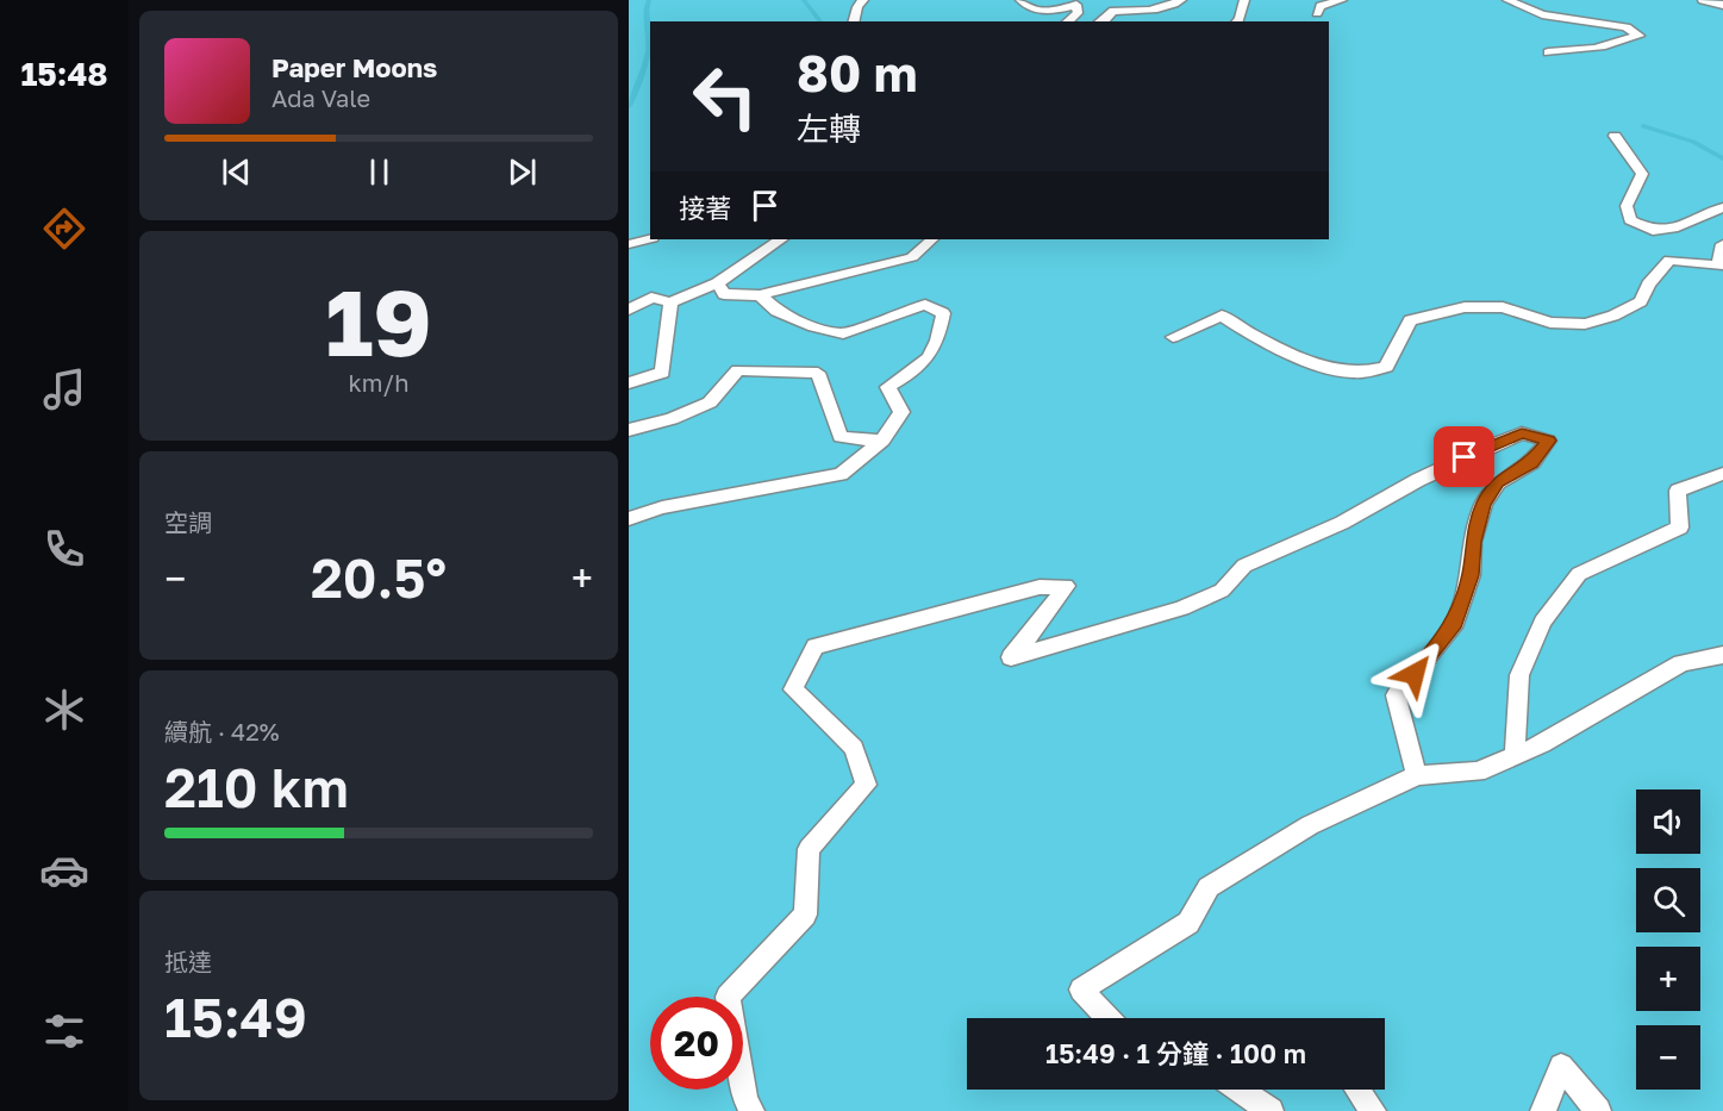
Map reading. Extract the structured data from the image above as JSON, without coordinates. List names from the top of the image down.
{
  "page": {
    "tabs": "15:48",
    "turn": ["80 m", "左轉"],
    "song": ["Paper Moons", "Ada Vale"],
    "then": "接著",
    "tile": [
      ["19", "km/h"],
      "空調",
      ["續航 · 42%", "210 km"],
      ["抵達", "15:49"]
    ],
    "heat": ["−", "20.5°", "+"],
    "map_buttons": ["+", "−"],
    "limit": "20",
    "trip": "15:49 · 1 分鐘 · 100 m"
  }
}
